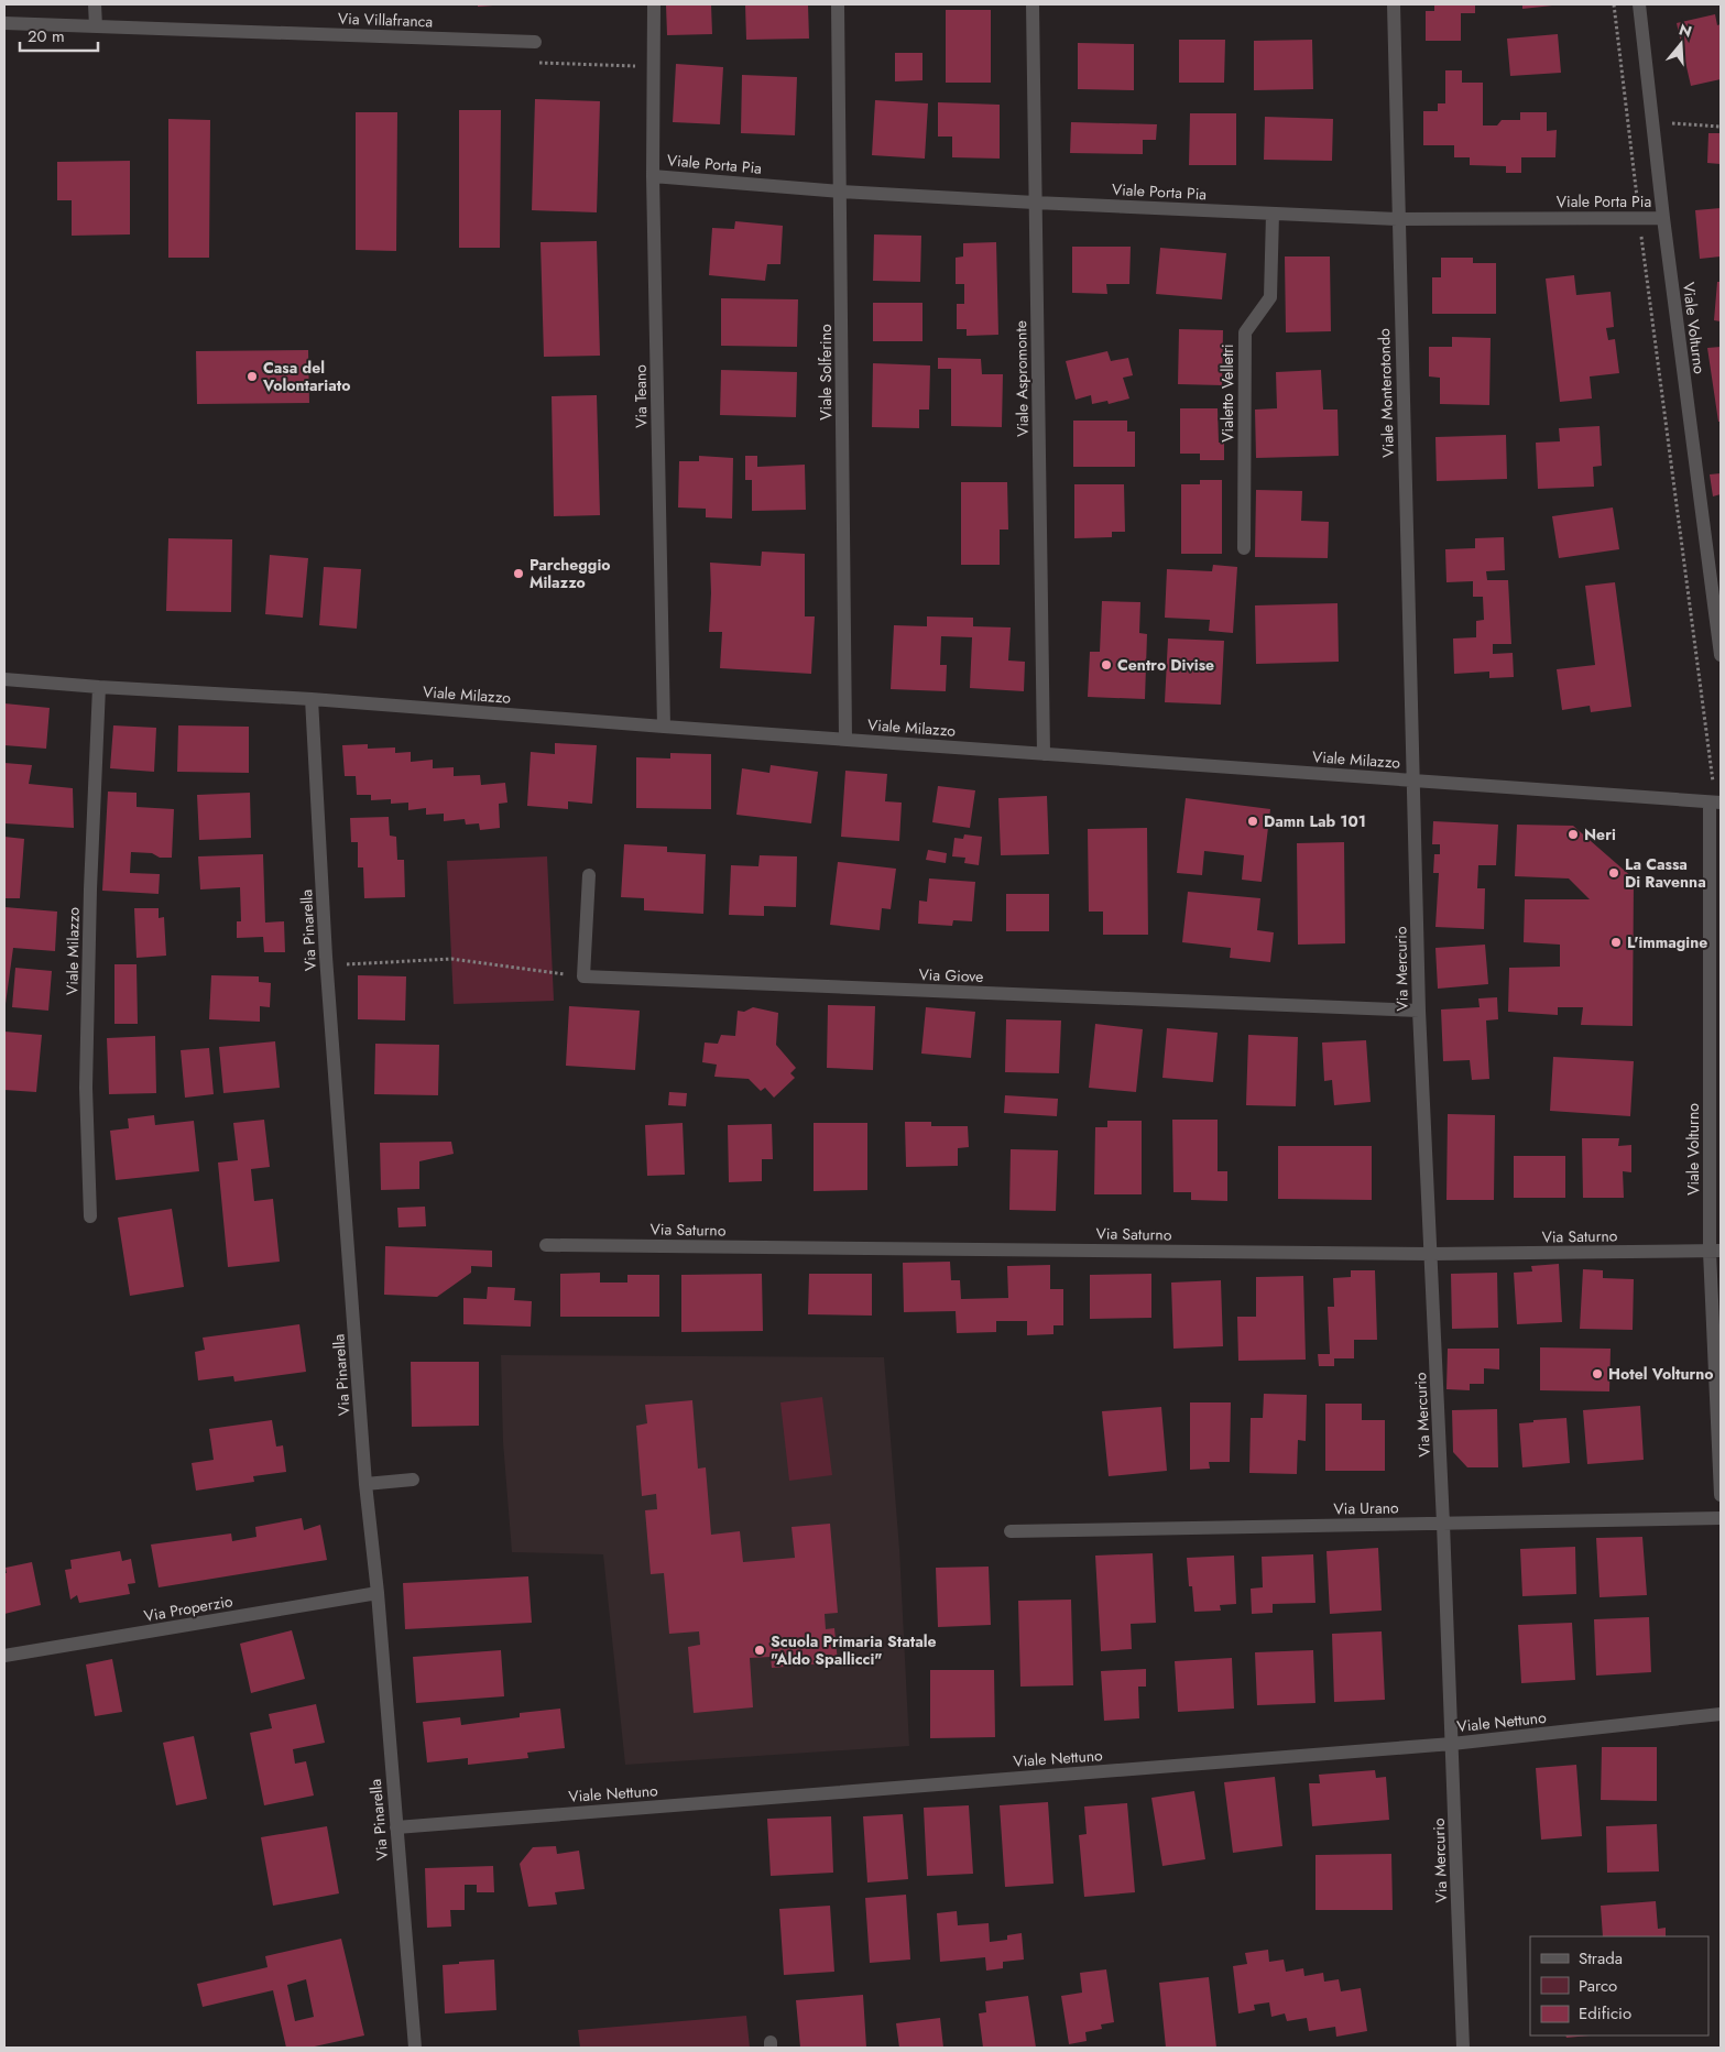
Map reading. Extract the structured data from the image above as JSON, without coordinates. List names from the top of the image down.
{
  "streets": {
    "street": [
      "Via Villafranca",
      "Viale Porta Pia",
      "Viale Volturno",
      "Viale Solferino",
      "Viale Aspromonte",
      "Vialetto Velletri",
      "Viale Monterotondo",
      "Via Teano",
      "Viale Milazzo",
      "Via Pinarella",
      "Via Mercurio",
      "Via Giove",
      "Via Saturno",
      "Via Urano",
      "Via Properzio",
      "Viale Nettuno"
    ]
  },
  "crossings": [
    ["Viale Porta Pia", "Viale Volturno"],
    ["Viale Porta Pia", "Viale Solferino"],
    ["Viale Porta Pia", "Viale Aspromonte"],
    ["Viale Porta Pia", "Vialetto Velletri"],
    ["Viale Porta Pia", "Viale Monterotondo"],
    ["Viale Porta Pia", "Via Teano"],
    ["Viale Volturno", "Viale Milazzo"],
    ["Viale Volturno", "Via Saturno"],
    ["Viale Solferino", "Viale Milazzo"],
    ["Viale Aspromonte", "Viale Milazzo"],
    ["Viale Monterotondo", "Viale Milazzo"],
    ["Viale Monterotondo", "Via Mercurio"],
    ["Via Teano", "Viale Milazzo"],
    ["Viale Milazzo", "Via Pinarella"],
    ["Viale Milazzo", "Via Mercurio"],
    ["Via Pinarella", "Via Properzio"],
    ["Via Pinarella", "Viale Nettuno"],
    ["Via Mercurio", "Via Giove"],
    ["Via Mercurio", "Via Saturno"],
    ["Via Mercurio", "Via Urano"],
    ["Via Mercurio", "Viale Nettuno"]
  ],
  "places": [
    "Casa del Volontariato",
    "Parcheggio Milazzo",
    "Centro Divise",
    "Damn Lab 101",
    "Neri",
    "La Cassa Di Ravenna",
    "L'immagine",
    "Hotel Volturno",
    "Scuola Primaria Statale \"Aldo Spallicci\""
  ],
  "legend": ["Strada", "Parco", "Edificio"],
  "scale_bar": "20 m",
  "north": "top"
}
